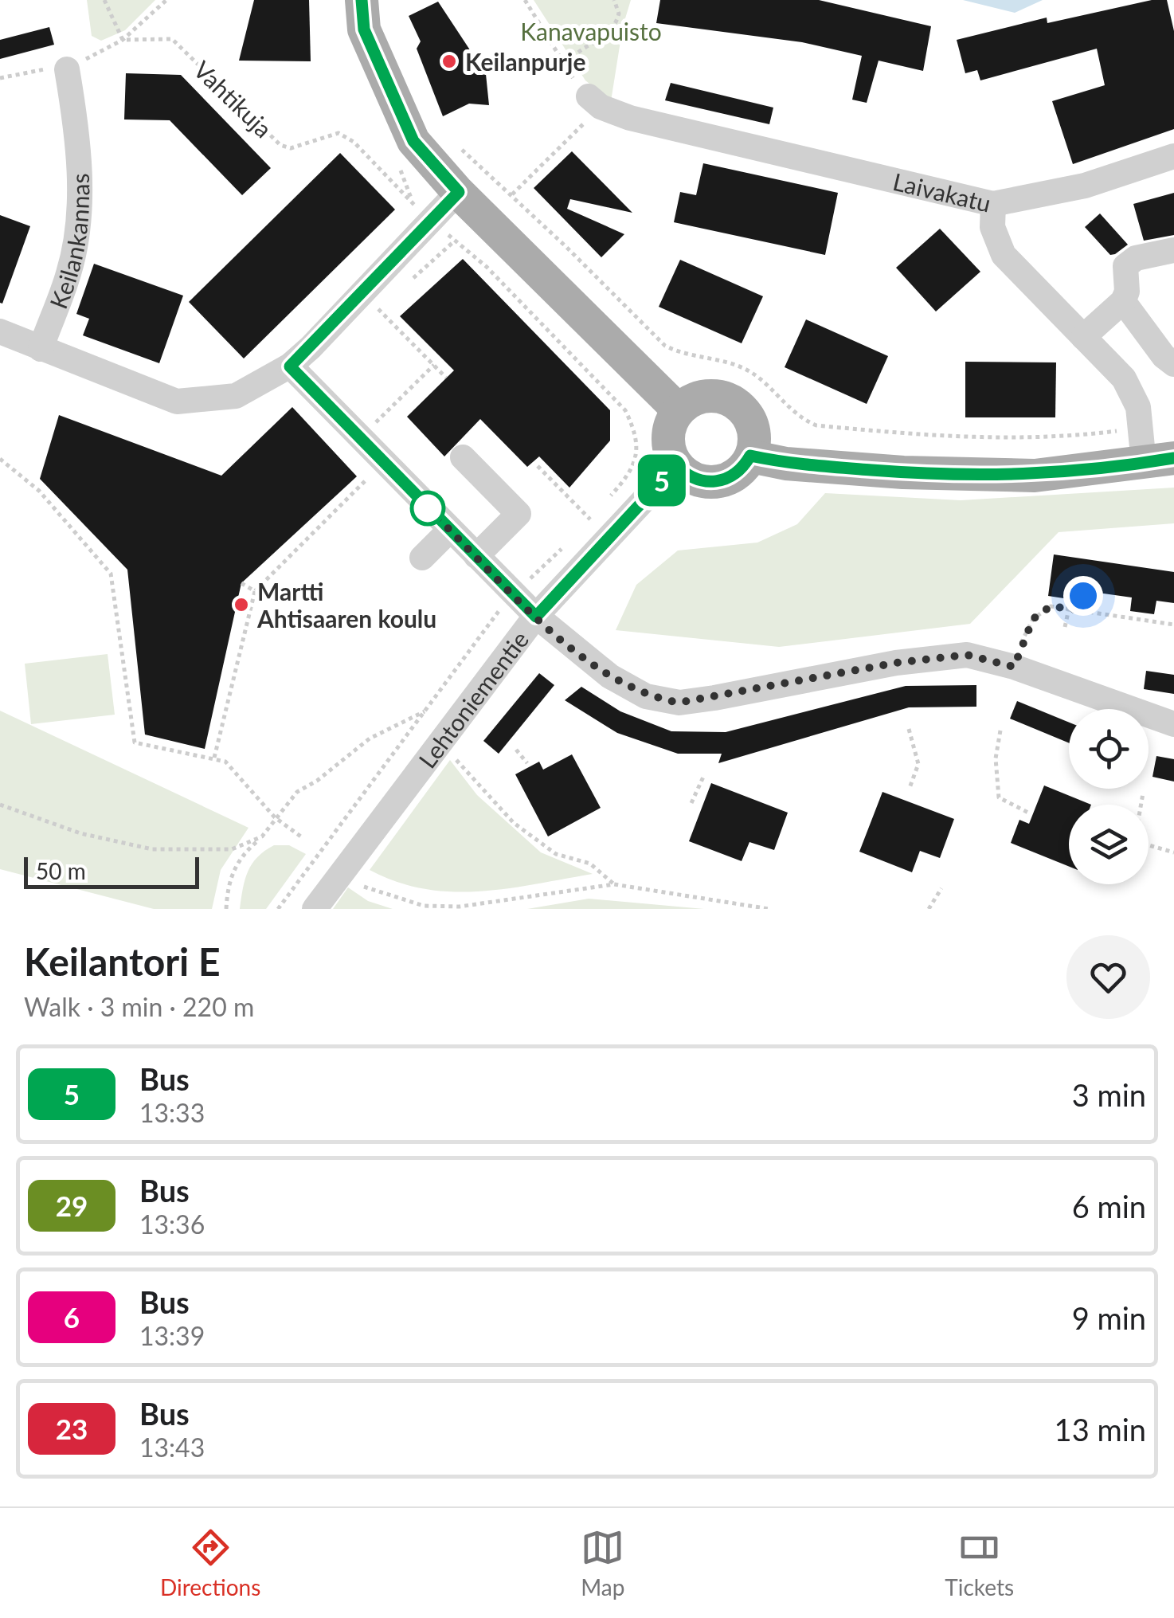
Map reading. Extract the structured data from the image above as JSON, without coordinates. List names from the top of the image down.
{
  "streets": {
    "street": ["Laivakatu", "Keilankannas", "Lehtoniementie"],
    "path": ["Vahtikuja"]
  },
  "parks": ["Kanavapuisto"],
  "places": ["Keilanpurje", "Martti Ahtisaaren koulu"],
  "lines": ["bus line 5"],
  "scale_bar": "50 m",
  "page": {
    "on_map": "5",
    "scale": "50 m",
    "heading": ["Keilantori E", "Walk · 3 min · 220 m"],
    "list": [
      {
        "mark": "5",
        "name": "Bus",
        "note": "13:33",
        "value": "3 min"
      },
      {
        "mark": "29",
        "name": "Bus",
        "note": "13:36",
        "value": "6 min"
      },
      {
        "mark": "6",
        "name": "Bus",
        "note": "13:39",
        "value": "9 min"
      },
      {
        "mark": "23",
        "name": "Bus",
        "note": "13:43",
        "value": "13 min"
      }
    ],
    "tabs": ["Directions", "Map", "Tickets"]
  }
}
